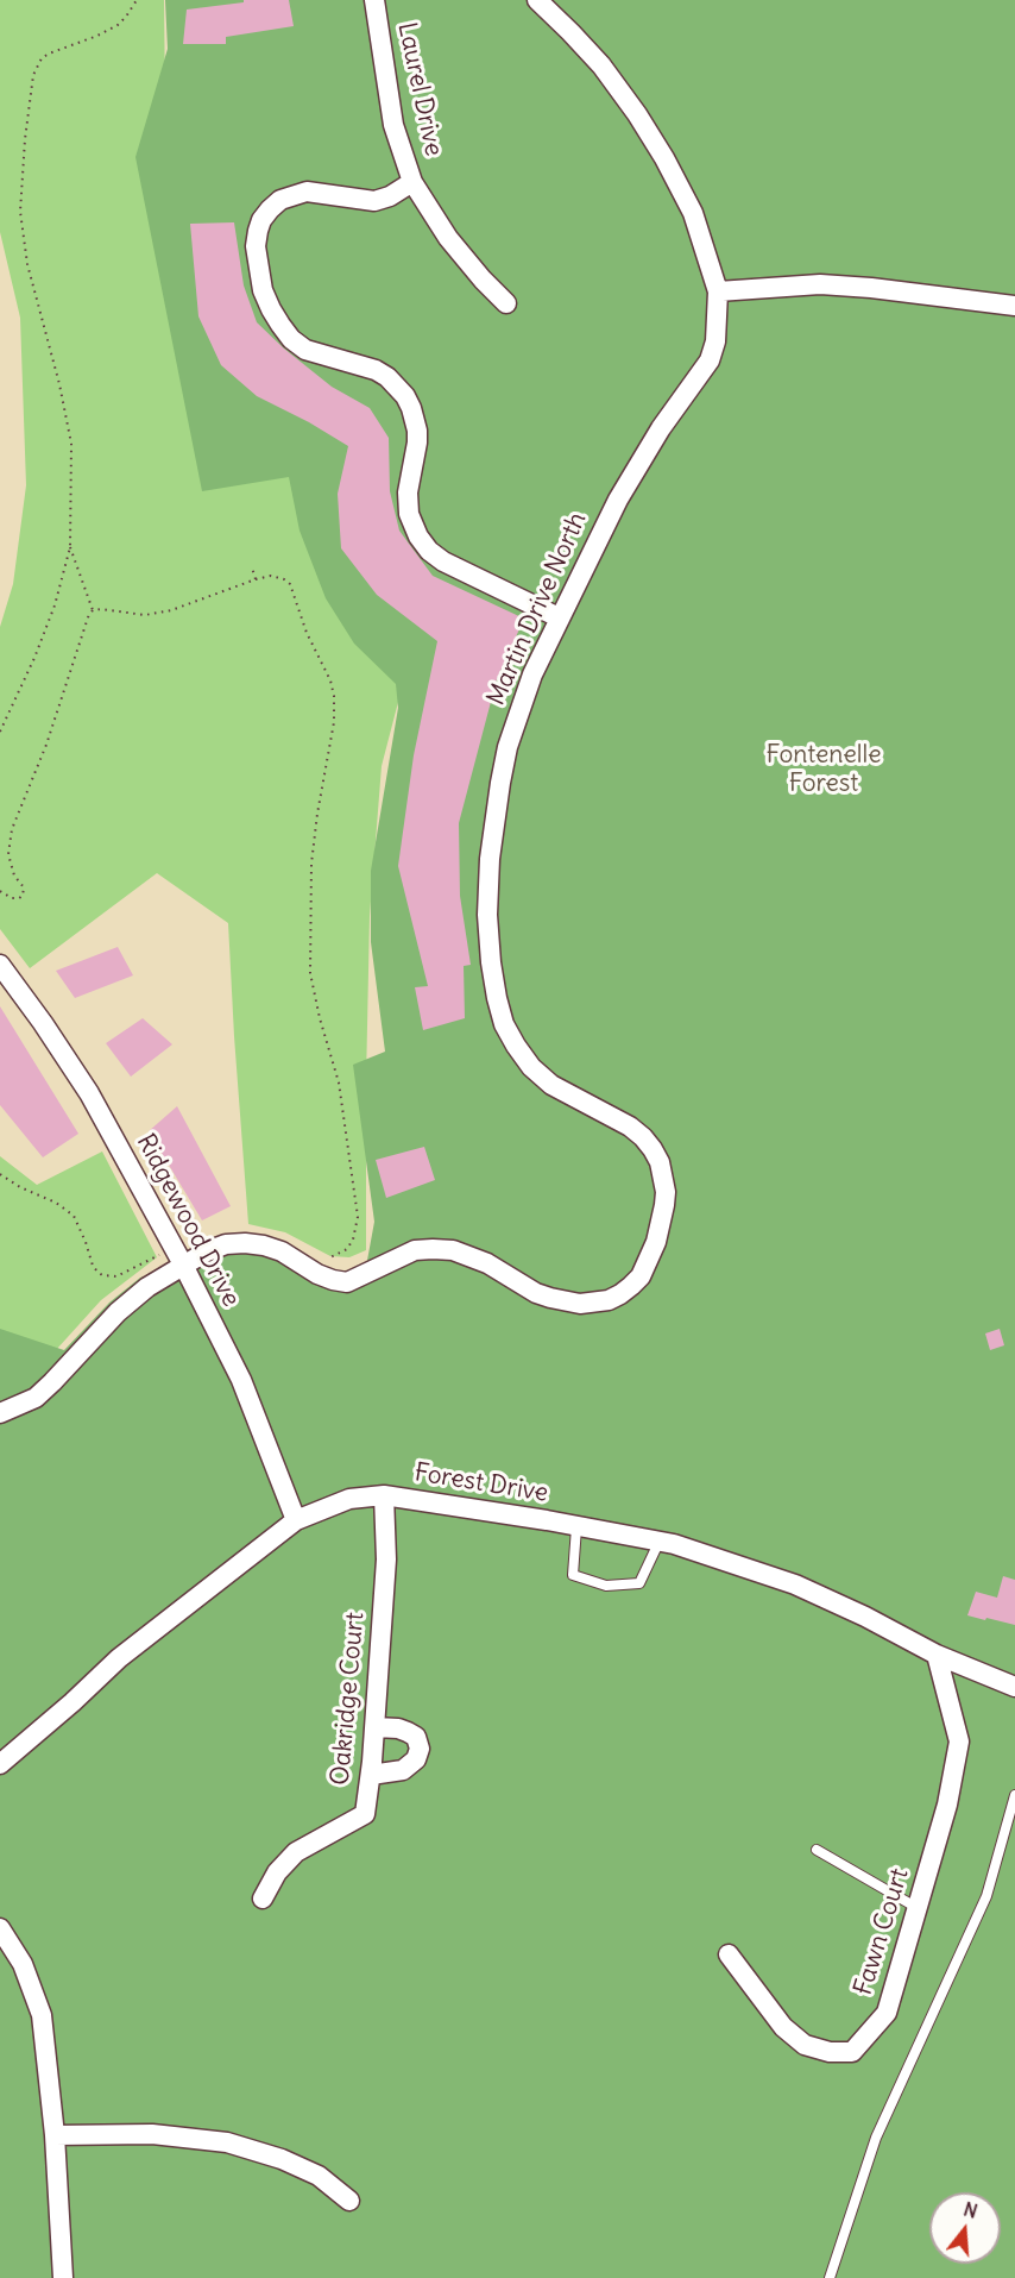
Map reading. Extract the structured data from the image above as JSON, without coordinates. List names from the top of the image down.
{
  "streets": {
    "street": [
      "Laurel Drive",
      "Martin Drive North",
      "Ridgewood Drive",
      "Forest Drive",
      "Oakridge Court",
      "Fawn Court"
    ]
  },
  "crossings": [
    ["Laurel Drive", "Martin Drive North"],
    ["Martin Drive North", "Ridgewood Drive"],
    ["Ridgewood Drive", "Forest Drive"],
    ["Forest Drive", "Oakridge Court"],
    ["Forest Drive", "Fawn Court"]
  ],
  "parks": ["Fontenelle Forest"],
  "north": "top"
}
